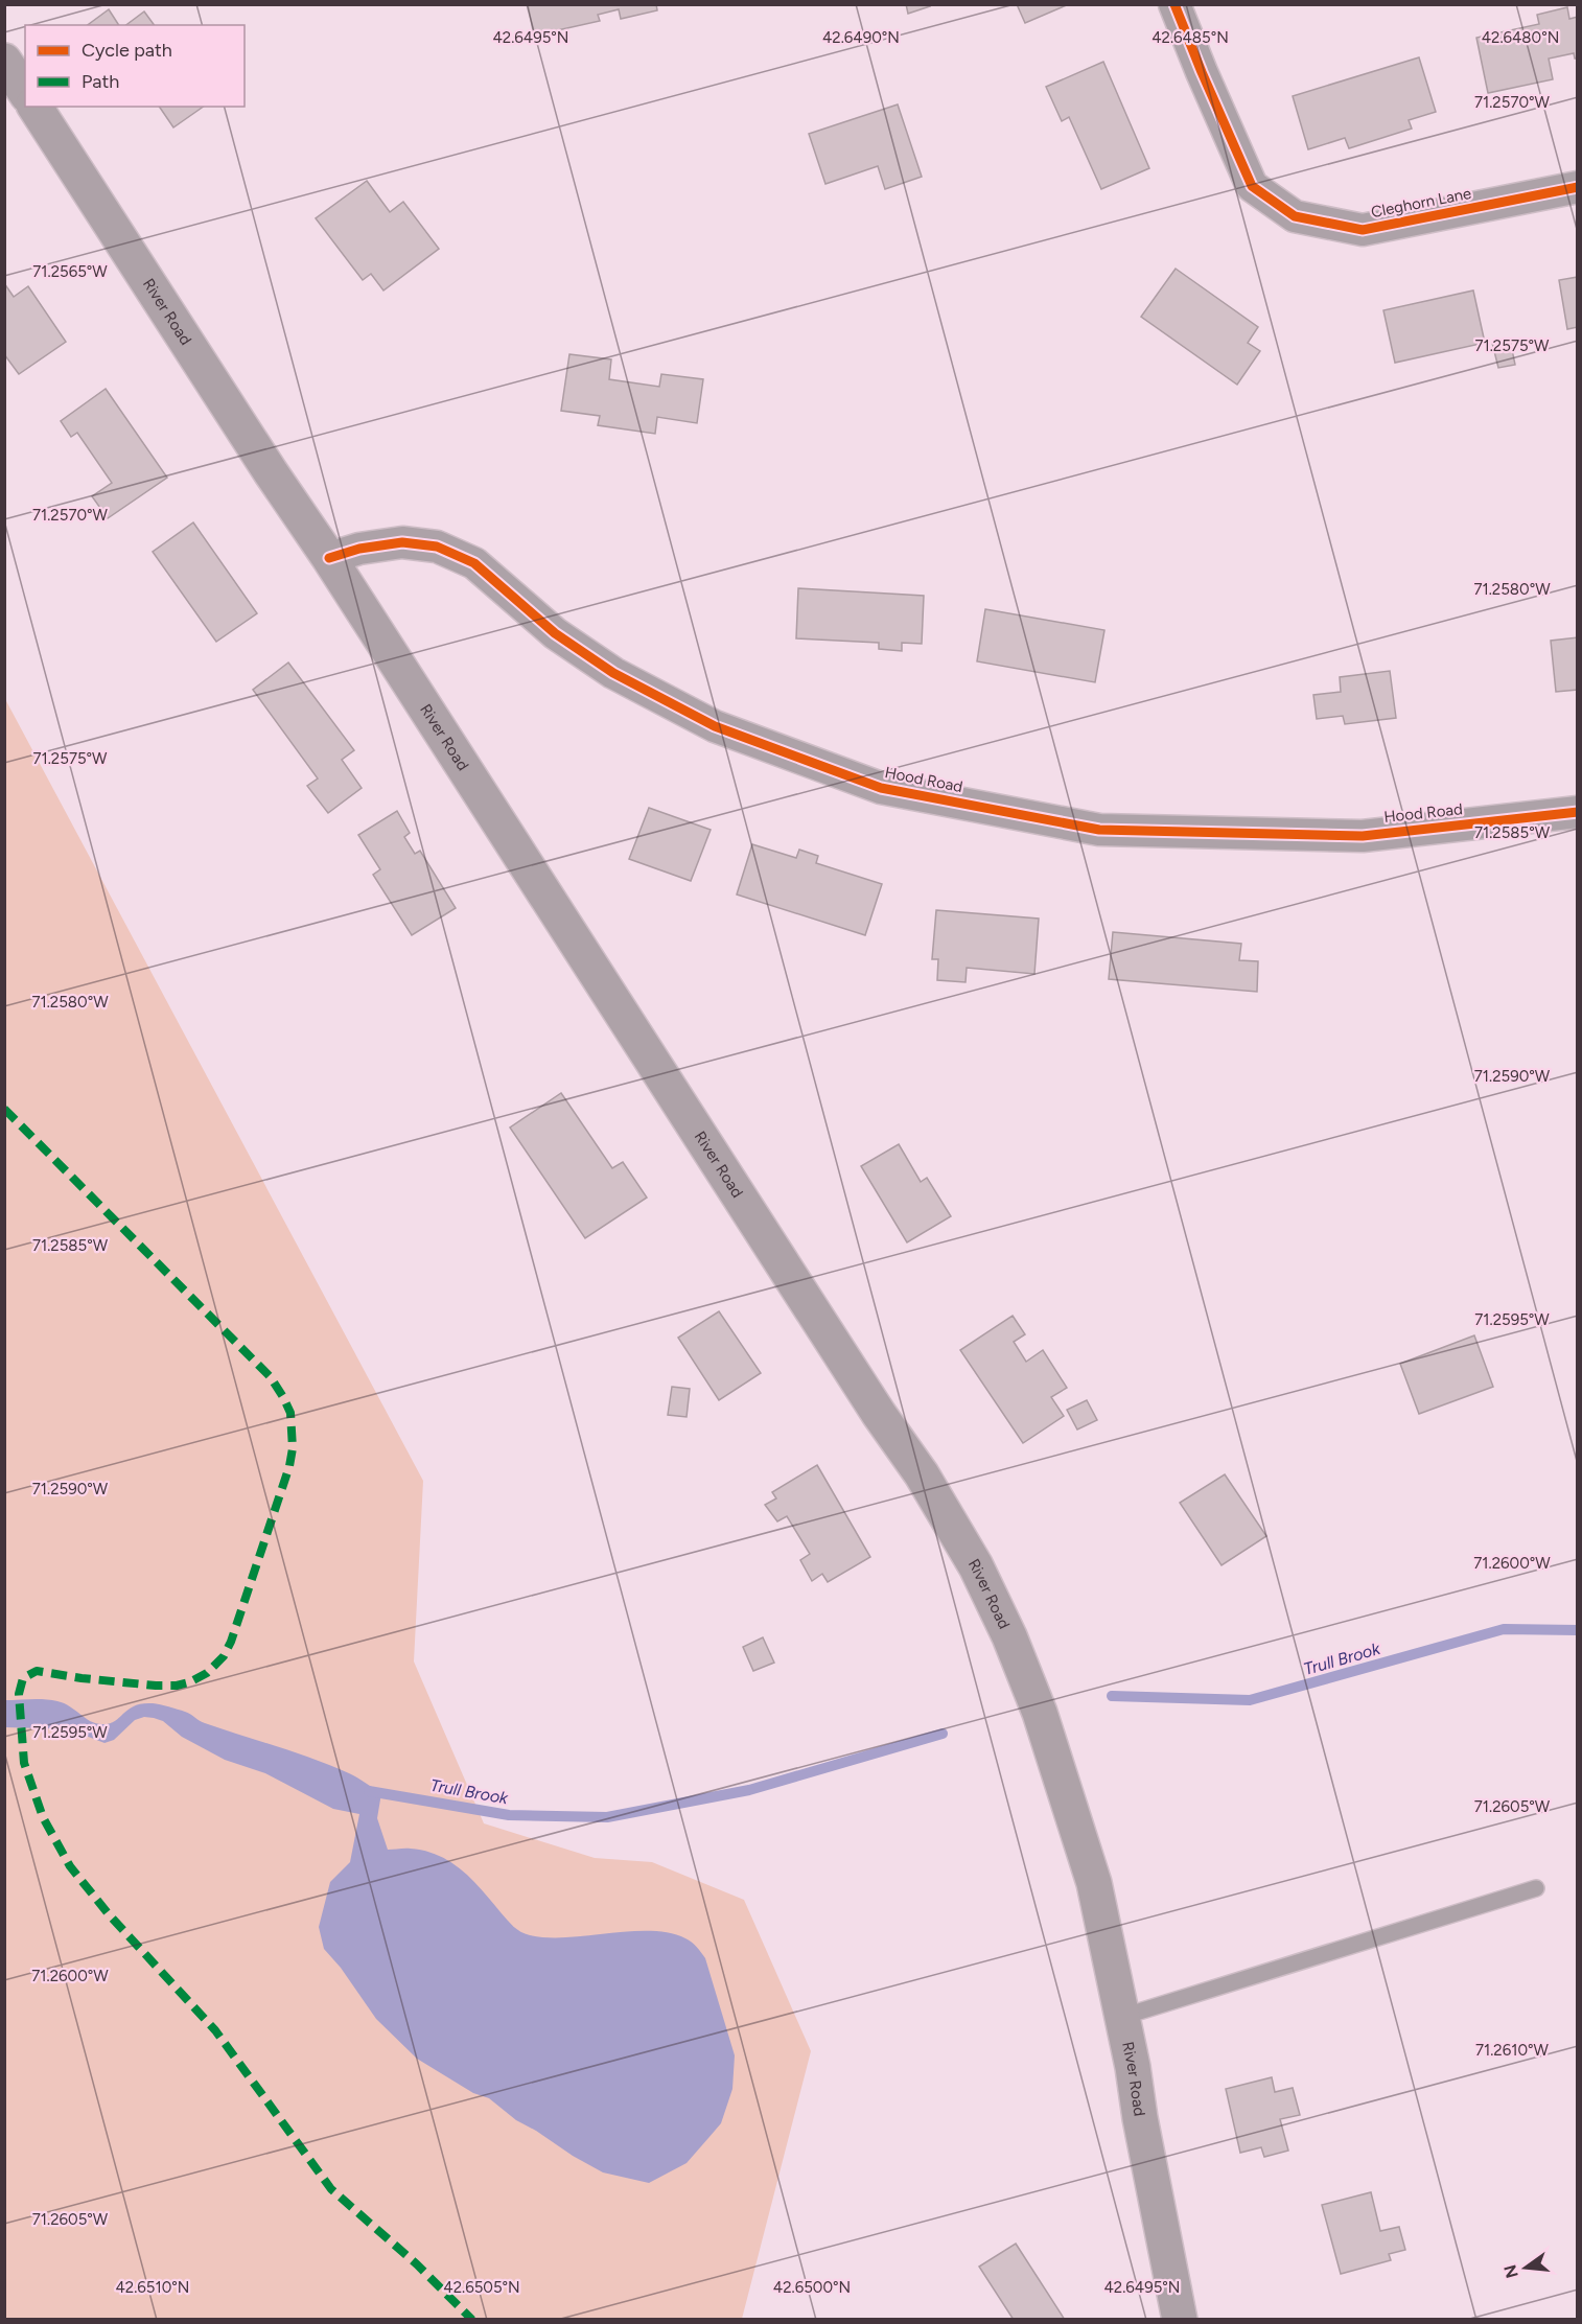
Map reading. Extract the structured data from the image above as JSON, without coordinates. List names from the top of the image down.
{
  "streets": {
    "main road": ["River Road"],
    "street": ["Cleghorn Lane", "Hood Road"]
  },
  "crossings": [
    ["River Road", "Hood Road"]
  ],
  "water": ["Trull Brook"],
  "legend": ["Cycle path", "Path"],
  "north": "left",
  "coordinates": [
    "42.6495°N",
    "42.6490°N",
    "42.6485°N",
    "42.6480°N",
    "71.2570°W",
    "71.2565°W",
    "71.2575°W",
    "71.2580°W",
    "71.2585°W",
    "71.2590°W",
    "71.2595°W",
    "71.2600°W",
    "71.2605°W",
    "71.2610°W",
    "42.6510°N",
    "42.6505°N",
    "42.6500°N"
  ]
}
